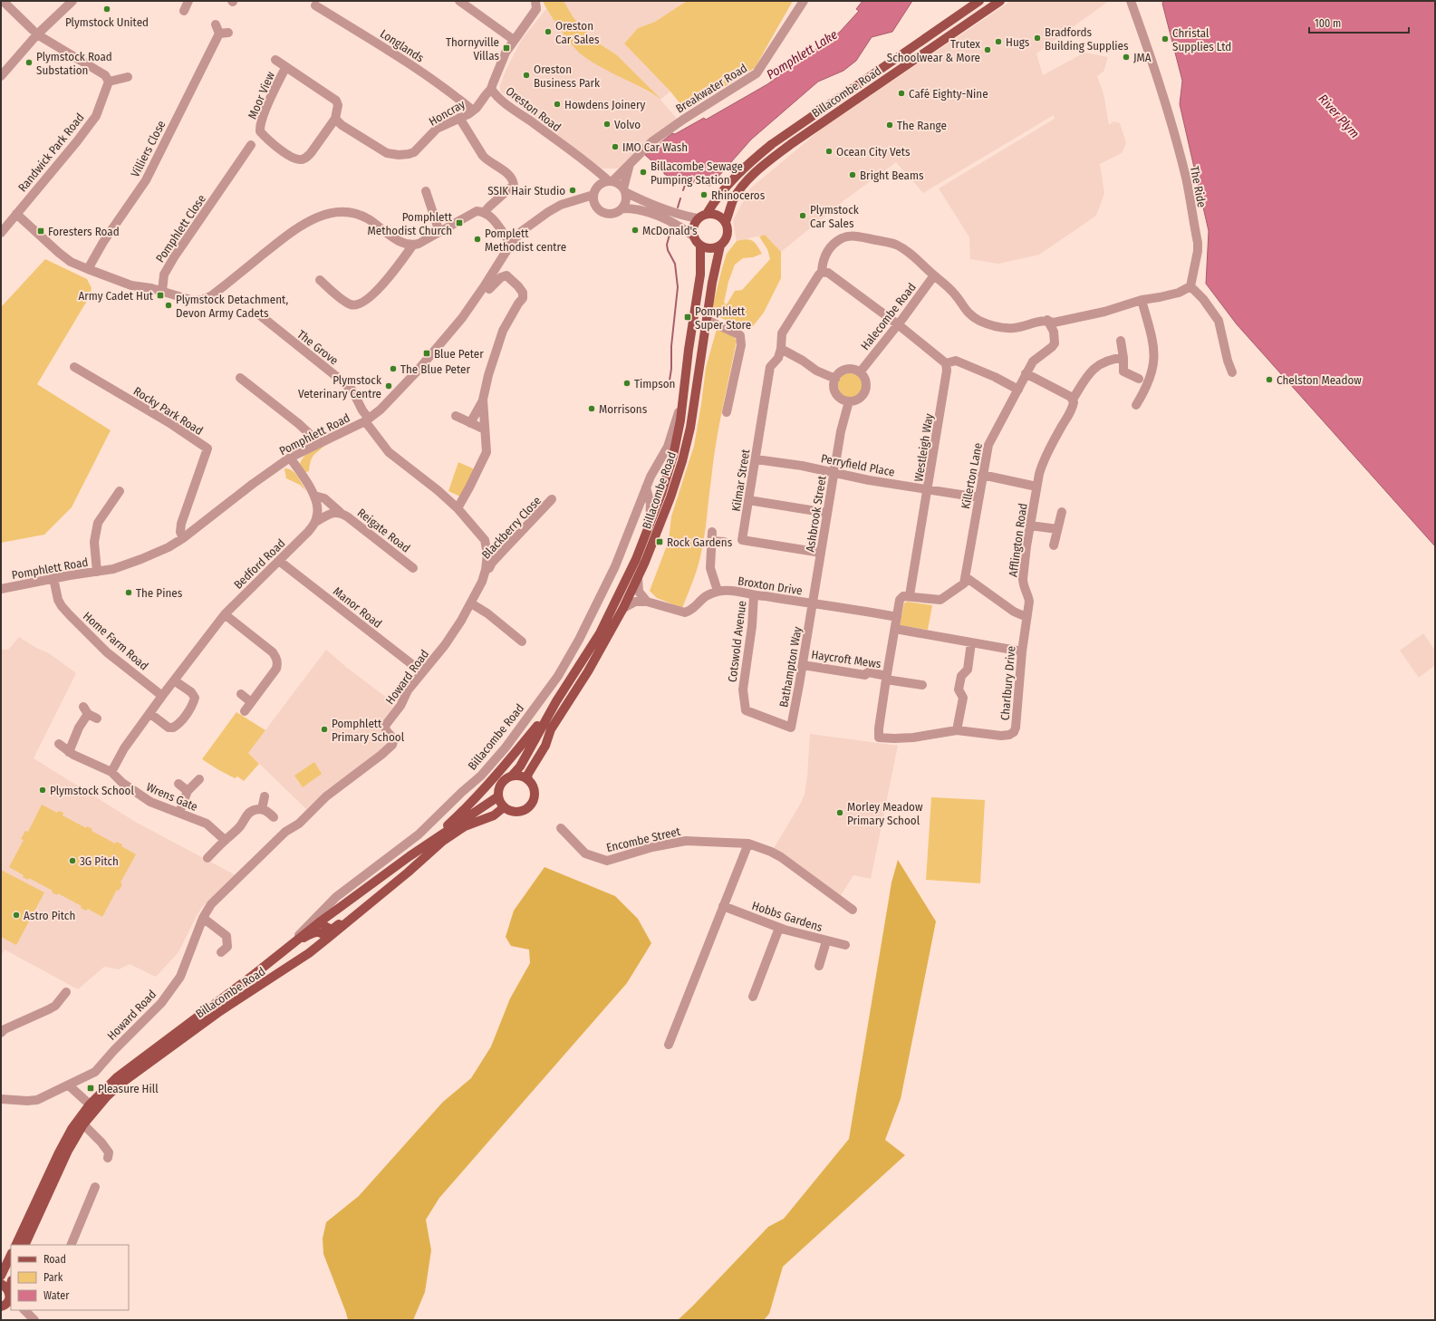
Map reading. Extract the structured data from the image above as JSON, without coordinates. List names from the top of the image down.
{
  "streets": {
    "main road": ["Billacombe Road"],
    "street": [
      "Longlands",
      "Breakwater Road",
      "Moor View",
      "Oreston Road",
      "Honcray",
      "Villiers Close",
      "Randwick Park Road",
      "The Ride",
      "Pomphlett Close",
      "Halecombe Road",
      "The Grove",
      "Rocky Park Road",
      "Pomphlett Road",
      "Westleigh Way",
      "Perryfield Place",
      "Killerton Lane",
      "Kilmar Street",
      "Ashbrook Street",
      "Blackberry Close",
      "Reigate Road",
      "Afflington Road",
      "Bedford Road",
      "Broxton Drive",
      "Manor Road",
      "Home Farm Road",
      "Cotswold Avenue",
      "Haycroft Mews",
      "Bathampton Way",
      "Howard Road",
      "Charlbury Drive",
      "Wrens Gate",
      "Encombe Street",
      "Hobbs Gardens"
    ]
  },
  "crossings": [
    ["Longlands", "Honcray"],
    ["Breakwater Road", "Oreston Road"],
    ["Breakwater Road", "Pomphlett Road"],
    ["Moor View", "Honcray"],
    ["Oreston Road", "Honcray"],
    ["Oreston Road", "Pomphlett Road"],
    ["Halecombe Road", "Ashbrook Street"],
    ["The Grove", "Pomphlett Road"],
    ["The Grove", "Howard Road"],
    ["Rocky Park Road", "Pomphlett Road"],
    ["Pomphlett Road", "Home Farm Road"],
    ["Pomphlett Road", "Howard Road"],
    ["Westleigh Way", "Perryfield Place"],
    ["Perryfield Place", "Killerton Lane"],
    ["Perryfield Place", "Kilmar Street"],
    ["Perryfield Place", "Ashbrook Street"],
    ["Kilmar Street", "Ashbrook Street"],
    ["Ashbrook Street", "Broxton Drive"],
    ["Ashbrook Street", "Bathampton Way"],
    ["Blackberry Close", "Howard Road"],
    ["Reigate Road", "Bedford Road"],
    ["Afflington Road", "Charlbury Drive"],
    ["Bedford Road", "Manor Road"],
    ["Bedford Road", "Home Farm Road"],
    ["Bedford Road", "Wrens Gate"],
    ["Broxton Drive", "Cotswold Avenue"],
    ["Broxton Drive", "Bathampton Way"],
    ["Manor Road", "Howard Road"],
    ["Cotswold Avenue", "Bathampton Way"],
    ["Haycroft Mews", "Bathampton Way"],
    ["Haycroft Mews", "Charlbury Drive"]
  ],
  "water": ["Pomphlett Lake", "River Plym"],
  "places": {
    "other": [
      "Plymstock United",
      "Oreston Car Sales",
      "Bradfords Building Supplies",
      "Christal Supplies Ltd",
      "Hugs",
      "Trutex Schoolwear & More",
      "JMA",
      "Plymstock Road Substation",
      "Oreston Business Park",
      "Café Eighty-Nine",
      "Howdens Joinery",
      "Volvo",
      "The Range",
      "IMO Car Wash",
      "Ocean City Vets",
      "Billacombe Sewage Pumping Station",
      "Bright Beams",
      "SSIK Hair Studio",
      "Rhinoceros",
      "Plymstock Car Sales",
      "McDonald's",
      "Pomplett Methodist centre",
      "Plymstock Detachment, Devon Army Cadets",
      "The Blue Peter",
      "Chelston Meadow",
      "Timpson",
      "Plymstock Veterinary Centre",
      "Morrisons",
      "The Pines",
      "Pomphlett Primary School",
      "Plymstock School",
      "Morley Meadow Primary School",
      "3G Pitch",
      "Astro Pitch"
    ],
    "transit": [
      "Thornyville Villas",
      "Pomphlett Methodist Church",
      "Foresters Road",
      "Army Cadet Hut",
      "Pomphlett Super Store",
      "Blue Peter",
      "Rock Gardens",
      "Pleasure Hill"
    ]
  },
  "legend": ["Road", "Park", "Water"],
  "scale_bar": "100 m"
}
